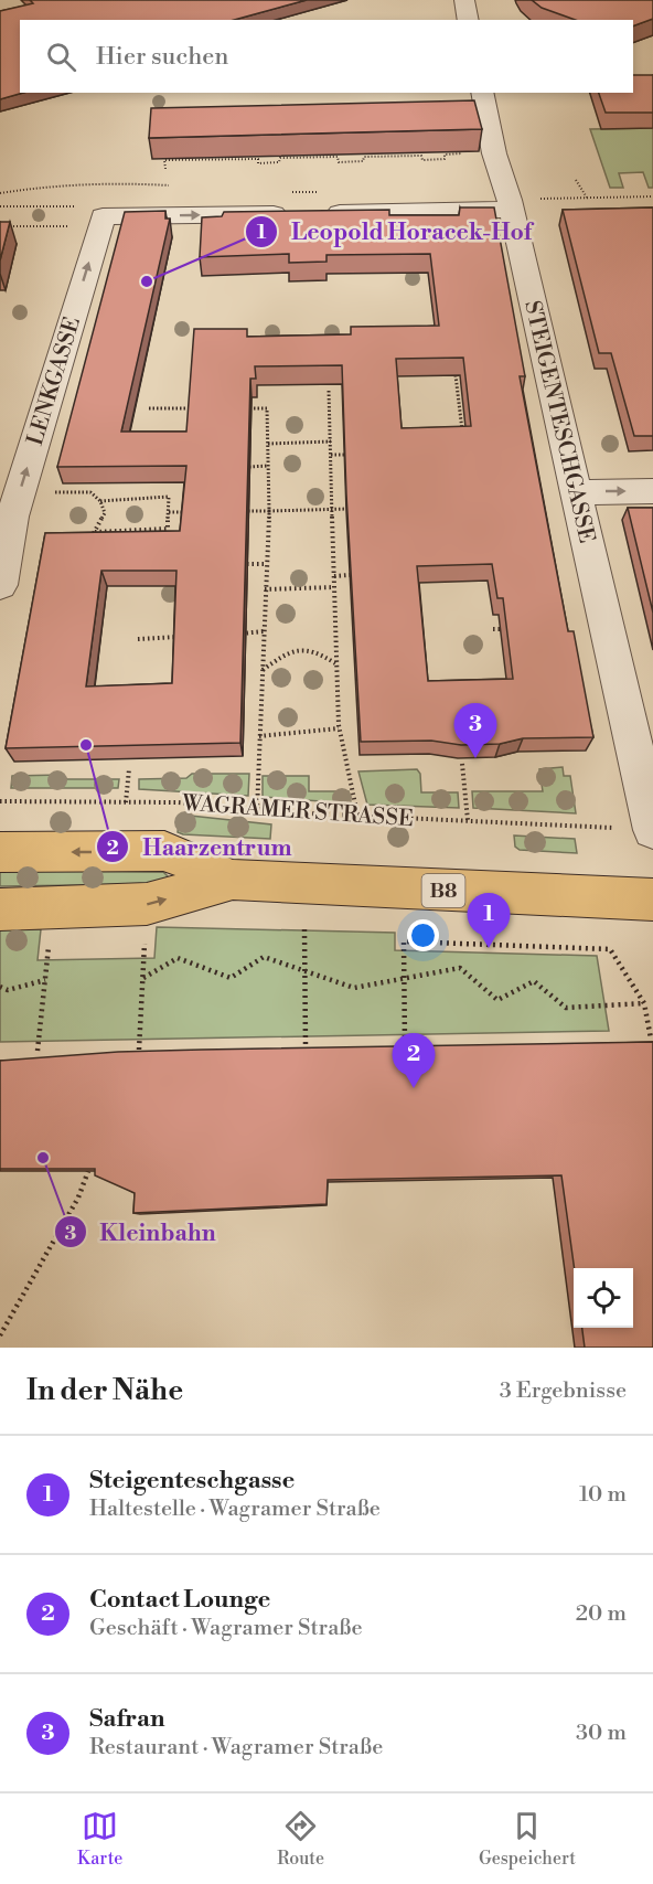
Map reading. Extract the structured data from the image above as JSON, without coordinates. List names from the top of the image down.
{
  "streets": {
    "main road": ["B8"],
    "street": ["LENKGASSE", "STEIGENTESCHGASSE"],
    "path": ["WAGRAMER STRASSE"]
  },
  "crossings": [
    ["LENKGASSE", "STEIGENTESCHGASSE"]
  ],
  "one_way": ["LENKGASSE"],
  "places": ["Leopold Horacek-Hof", "Haarzentrum", "Kleinbahn"],
  "page": {
    "search": "Hier suchen",
    "pins": ["3", "1", "2"],
    "heading": ["In der Nähe", "3 Ergebnisse"],
    "list": [
      {
        "mark": "1",
        "name": "Steigenteschgasse",
        "note": "Haltestelle · Wagramer Straße",
        "value": "10 m"
      },
      {
        "mark": "2",
        "name": "Contact Lounge",
        "note": "Geschäft · Wagramer Straße",
        "value": "20 m"
      },
      {
        "mark": "3",
        "name": "Safran",
        "note": "Restaurant · Wagramer Straße",
        "value": "30 m"
      }
    ],
    "nav": ["Karte", "Route", "Gespeichert"]
  }
}
